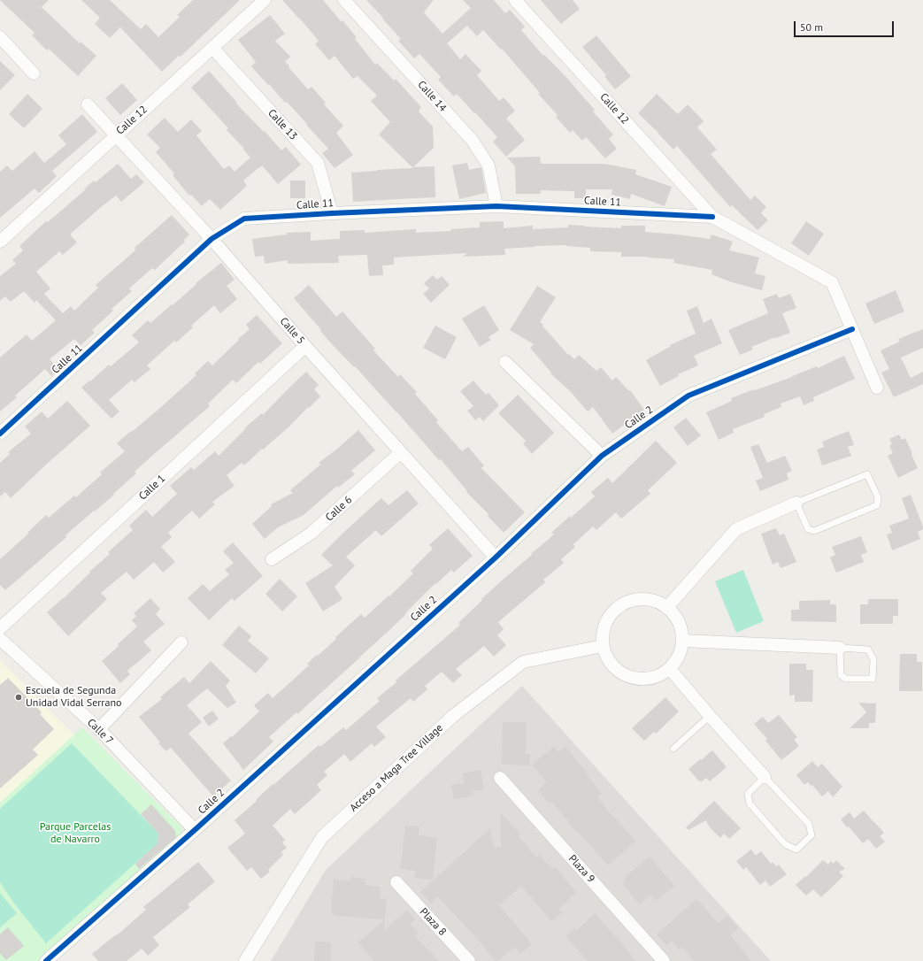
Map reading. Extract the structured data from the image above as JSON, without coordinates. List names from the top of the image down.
{
  "streets": {
    "street": [
      "Calle 14",
      "Calle 12",
      "Calle 13",
      "Calle 11",
      "Calle 5",
      "Calle 2",
      "Calle 1",
      "Calle 6",
      "Calle 7",
      "Acceso a Maga Tree Village",
      "Plaza 9",
      "Plaza 8"
    ]
  },
  "crossings": [
    ["Calle 14", "Calle 11"],
    ["Calle 12", "Calle 13"],
    ["Calle 12", "Calle 11"],
    ["Calle 12", "Calle 5"],
    ["Calle 13", "Calle 11"],
    ["Calle 11", "Calle 5"],
    ["Calle 5", "Calle 2"],
    ["Calle 5", "Calle 1"],
    ["Calle 5", "Calle 6"],
    ["Calle 2", "Calle 7"]
  ],
  "parks": ["Parque Parcelas de Navarro"],
  "places": ["Escuela de Segunda Unidad Vidal Serrano"],
  "scale_bar": "50 m"
}
